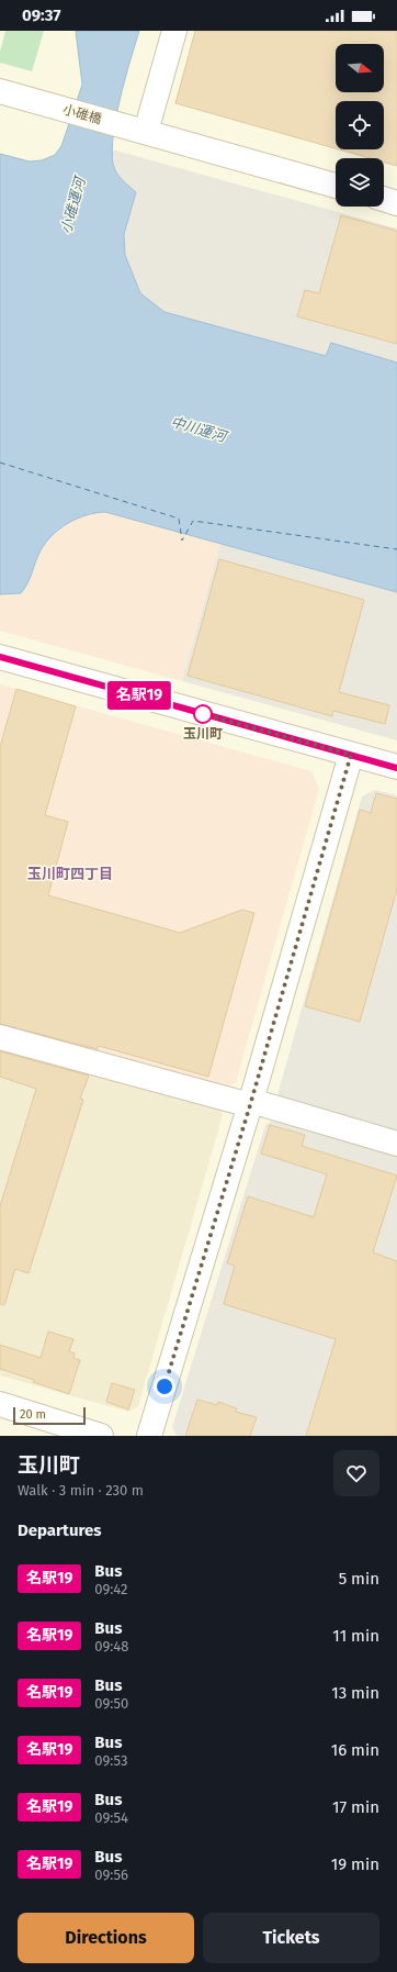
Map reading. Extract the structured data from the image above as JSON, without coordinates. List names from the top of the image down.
{
  "streets": {
    "street": ["小碓橋"]
  },
  "districts": ["玉川町四丁目"],
  "water": ["小碓運河", "中川運河"],
  "places": ["玉川町"],
  "lines": ["bus line 名駅19"],
  "scale_bar": "20 m",
  "north": "right",
  "page": {
    "status": "09:37",
    "on_map": "名駅19",
    "scale": "20 m",
    "heading": [
      ["玉川町", "Walk · 3 min · 230 m"],
      "Departures"
    ],
    "list": [
      {
        "mark": "名駅19",
        "name": "Bus",
        "note": "09:42",
        "value": "5 min"
      },
      {
        "mark": "名駅19",
        "name": "Bus",
        "note": "09:48",
        "value": "11 min"
      },
      {
        "mark": "名駅19",
        "name": "Bus",
        "note": "09:50",
        "value": "13 min"
      },
      {
        "mark": "名駅19",
        "name": "Bus",
        "note": "09:53",
        "value": "16 min"
      },
      {
        "mark": "名駅19",
        "name": "Bus",
        "note": "09:54",
        "value": "17 min"
      },
      {
        "mark": "名駅19",
        "name": "Bus",
        "note": "09:56",
        "value": "19 min"
      }
    ],
    "buttons": ["Directions", "Tickets"]
  }
}
